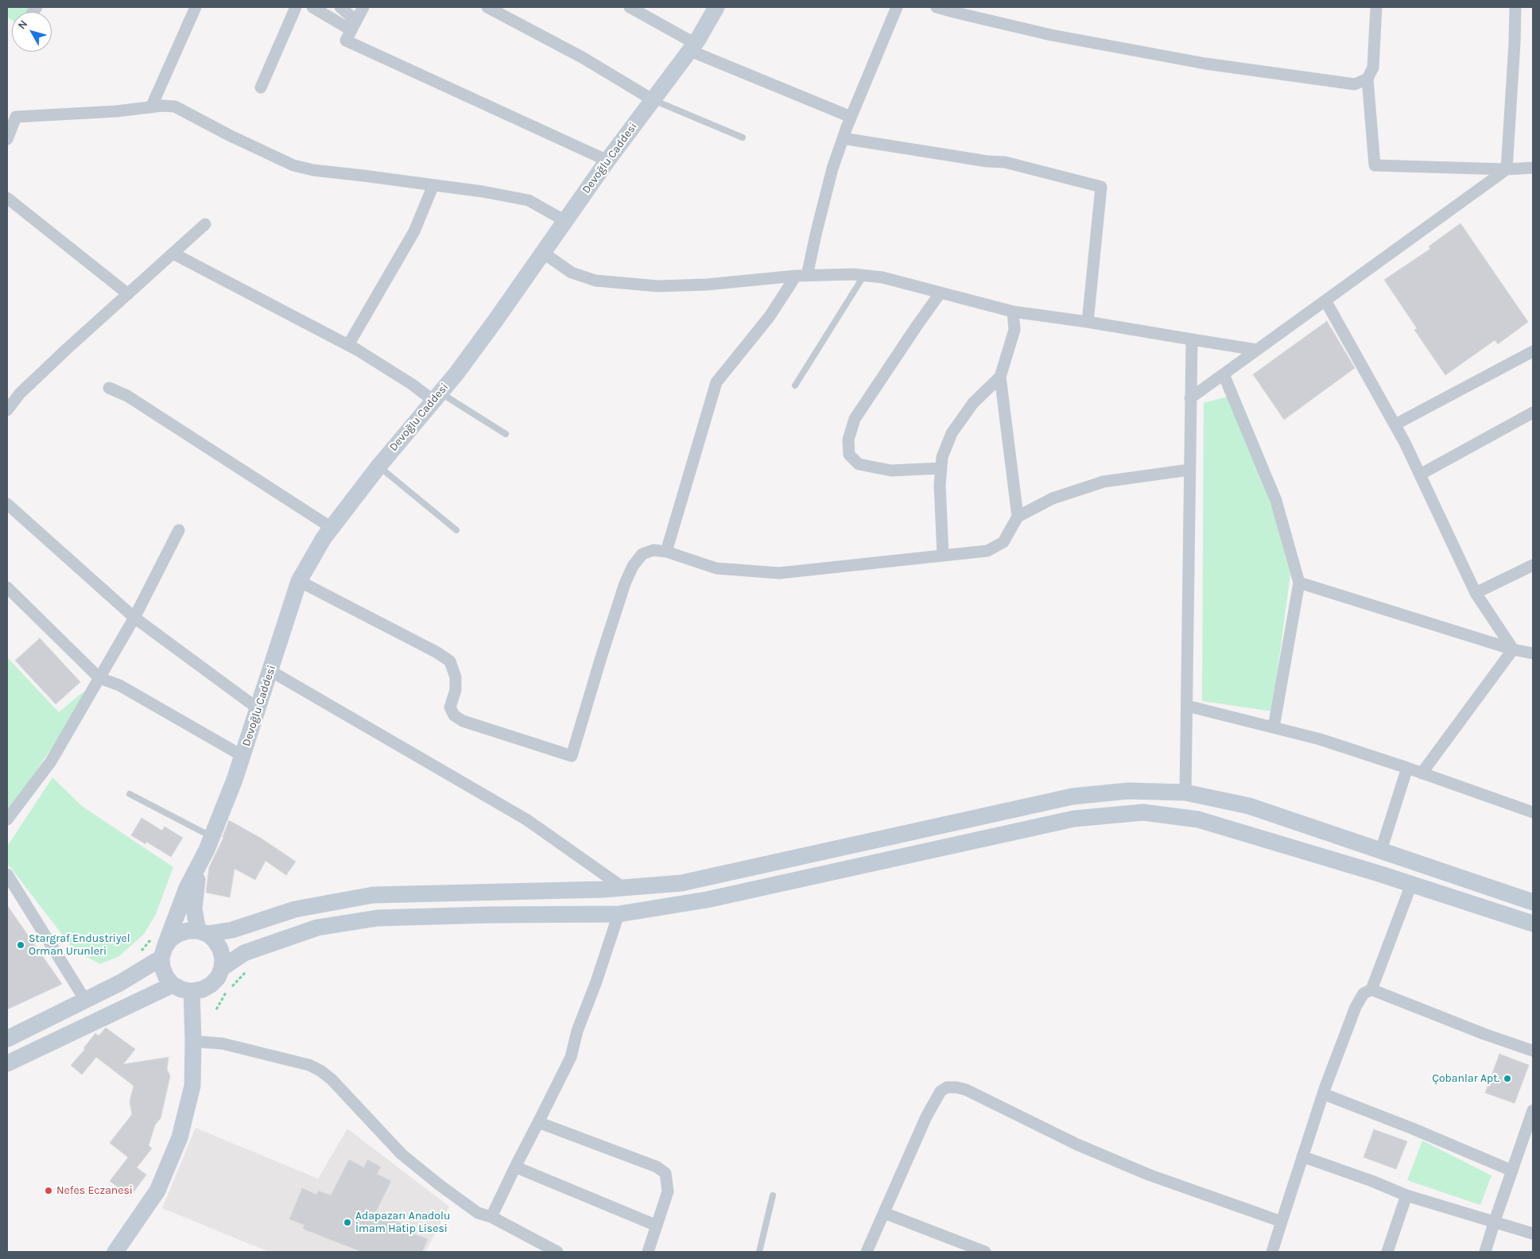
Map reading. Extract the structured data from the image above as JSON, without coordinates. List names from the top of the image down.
{
  "streets": {
    "street": ["Devoğlu Caddesi"]
  },
  "places": [
    "Stargraf Endustriyel Orman Urunleri",
    "Çobanlar Apt.",
    "Nefes Eczanesi",
    "Adapazarı Anadolu İmam Hatip Lisesi"
  ],
  "north": "top left"
}
